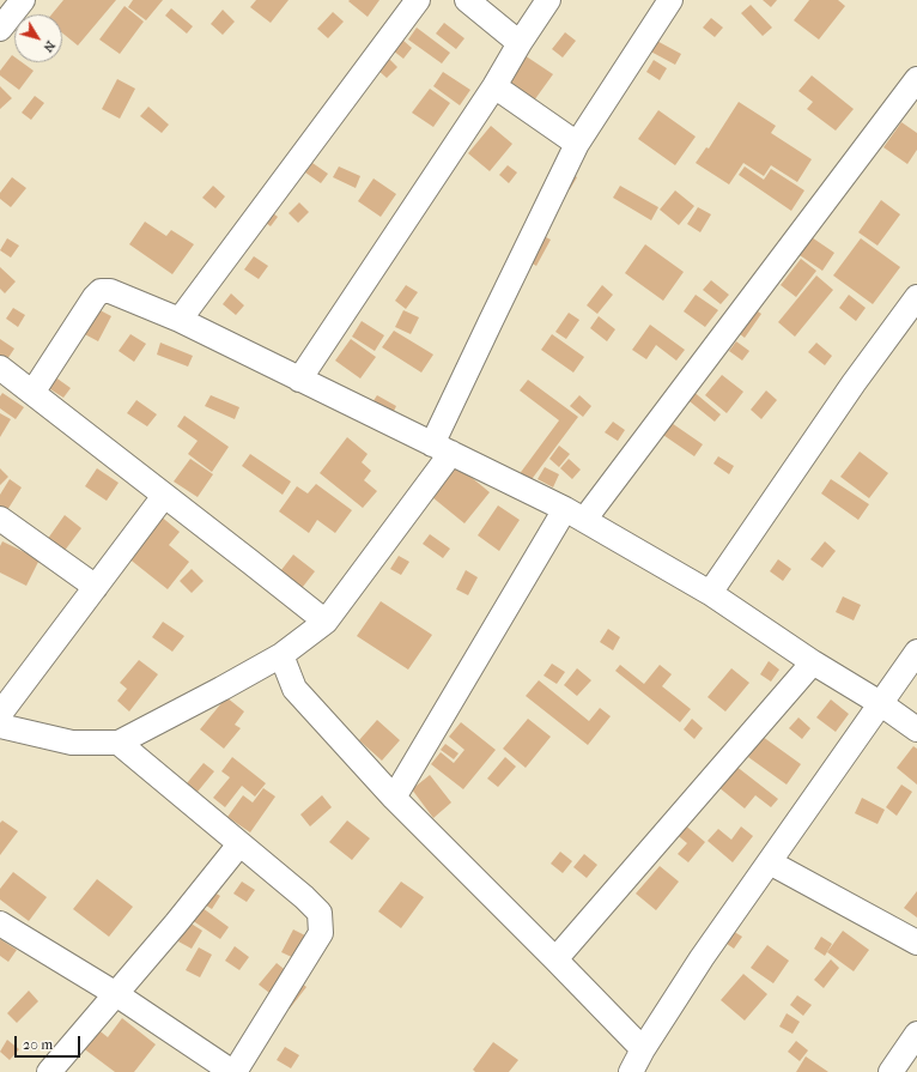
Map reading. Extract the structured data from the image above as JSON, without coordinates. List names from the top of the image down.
{
  "scale_bar": "20 m",
  "north": "bottom right"
}
